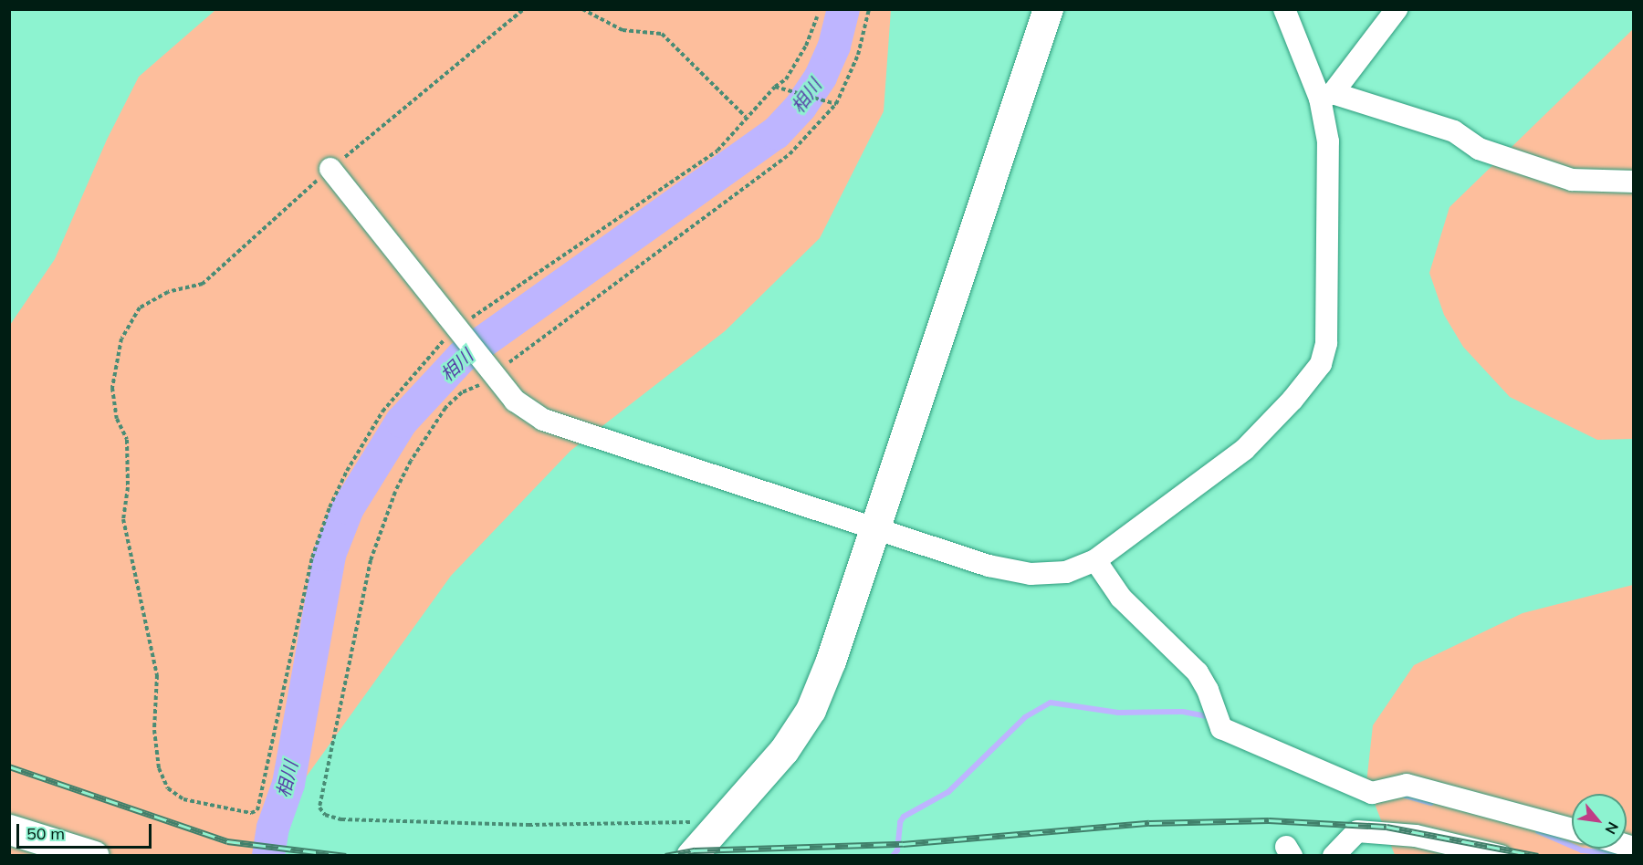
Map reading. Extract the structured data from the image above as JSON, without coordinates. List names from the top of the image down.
{
  "water": ["相川"],
  "scale_bar": "50 m",
  "north": "bottom right"
}
